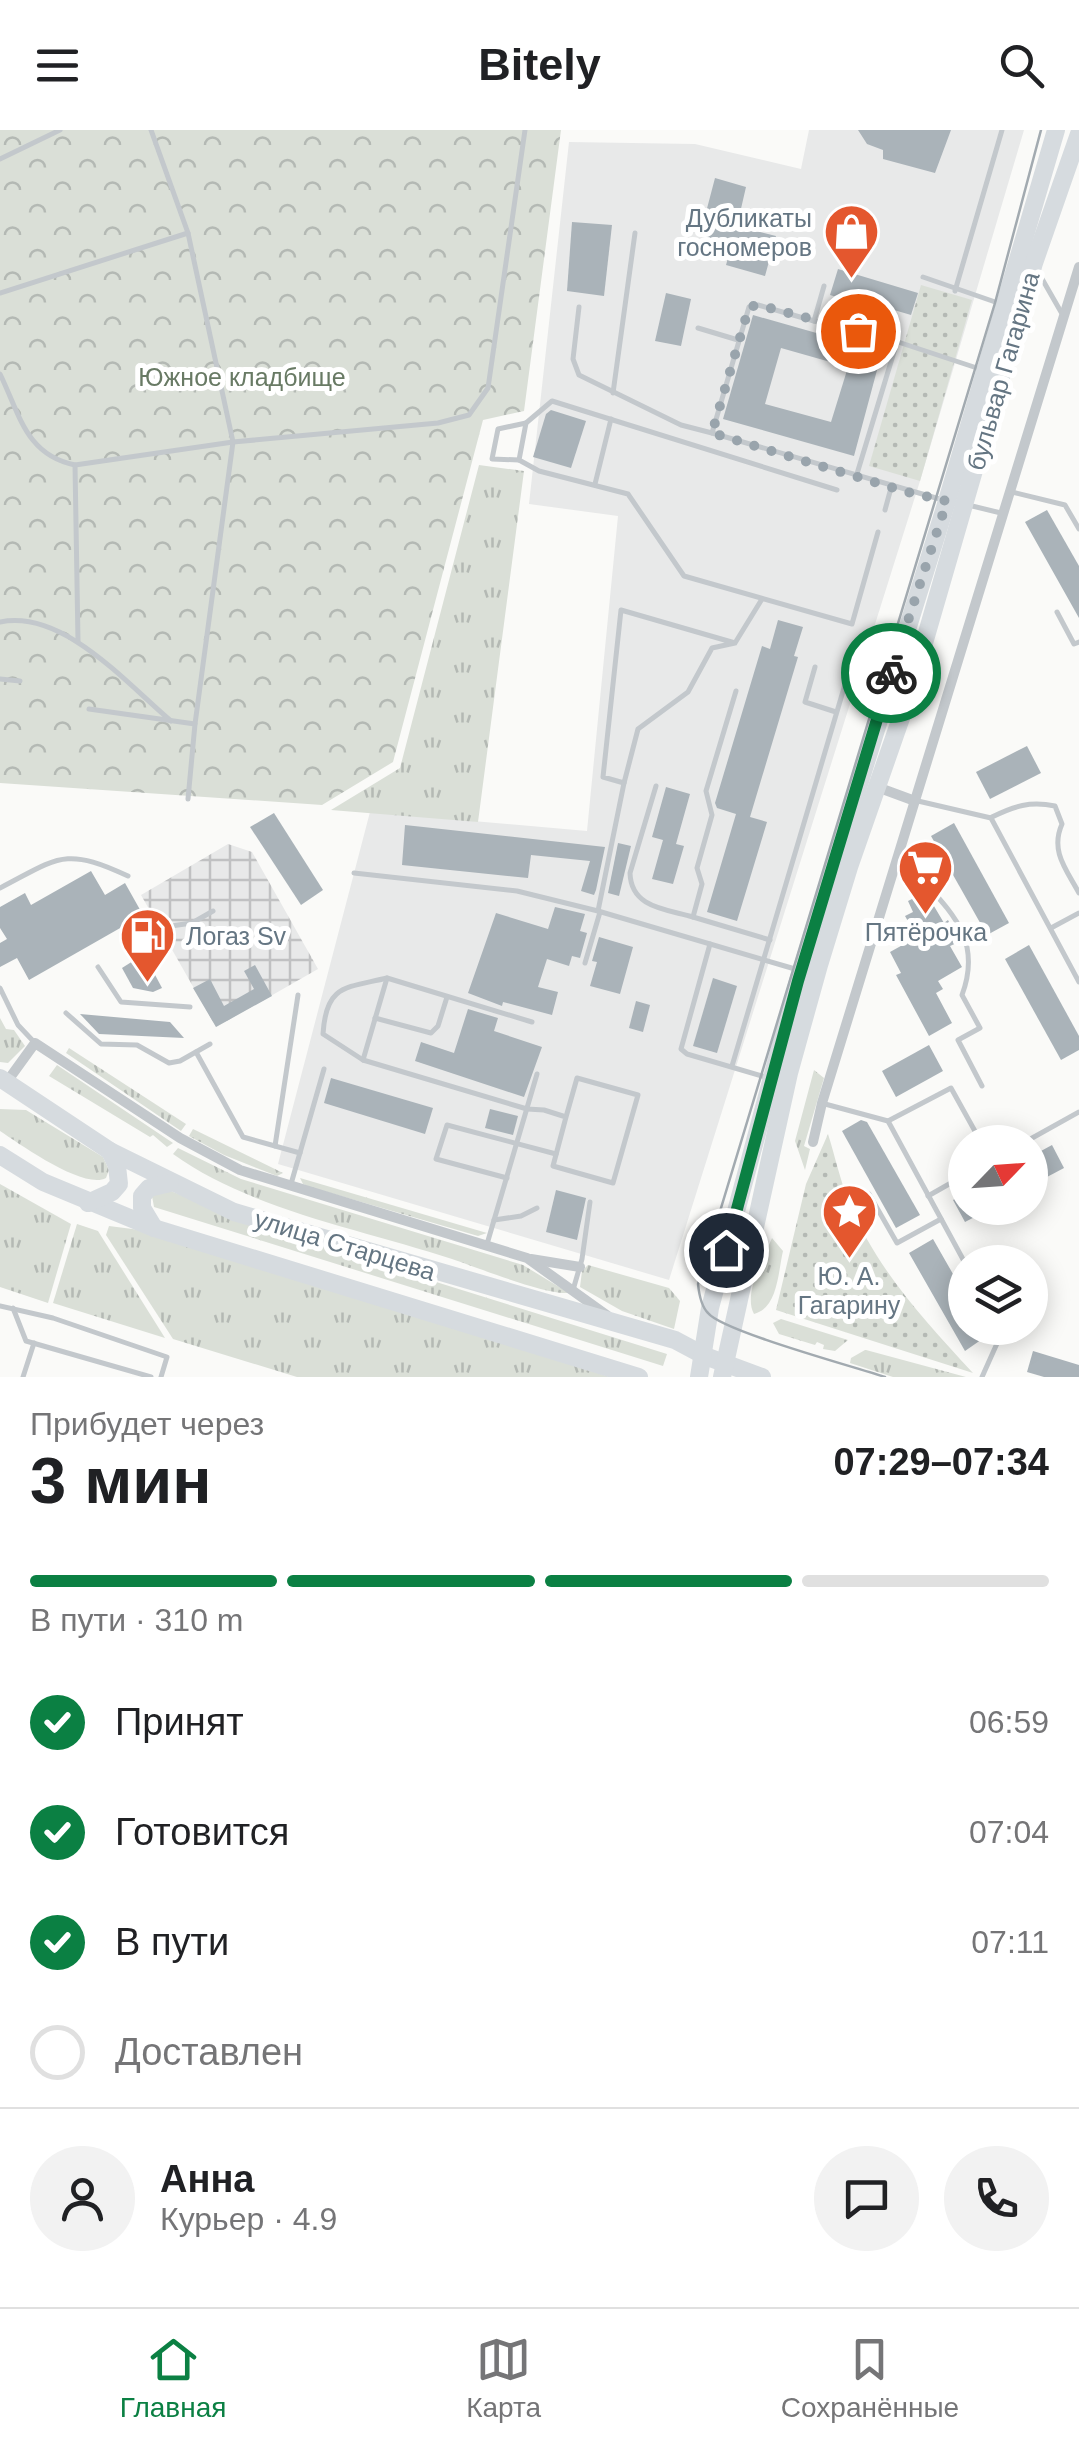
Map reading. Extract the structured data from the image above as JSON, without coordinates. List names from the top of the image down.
{
  "streets": {
    "main road": ["бульвар Гагарина", "улица Старцева"]
  },
  "crossings": [
    ["бульвар Гагарина", "улица Старцева"]
  ],
  "parks": ["Южное кладбище"],
  "places": {
    "shop": ["Дубликаты госномеров"],
    "supermarket": ["Пятёрочка"],
    "fuel station": ["Логаз Sv"],
    "place": ["Ю. А. Гагарину"]
  },
  "north": "top right",
  "page": {
    "header": "Bitely",
    "heading": ["3 мин", "Прибудет через", "07:29–07:34"],
    "panel": ["Анна", "Курьер · 4.9"],
    "bar": "В пути · 310 m",
    "list": [
      ["Принят", "06:59"],
      ["Готовится", "07:04"],
      ["В пути", "07:11"],
      "Доставлен"
    ],
    "tabs": ["Главная", "Карта", "Сохранённые"]
  }
}
